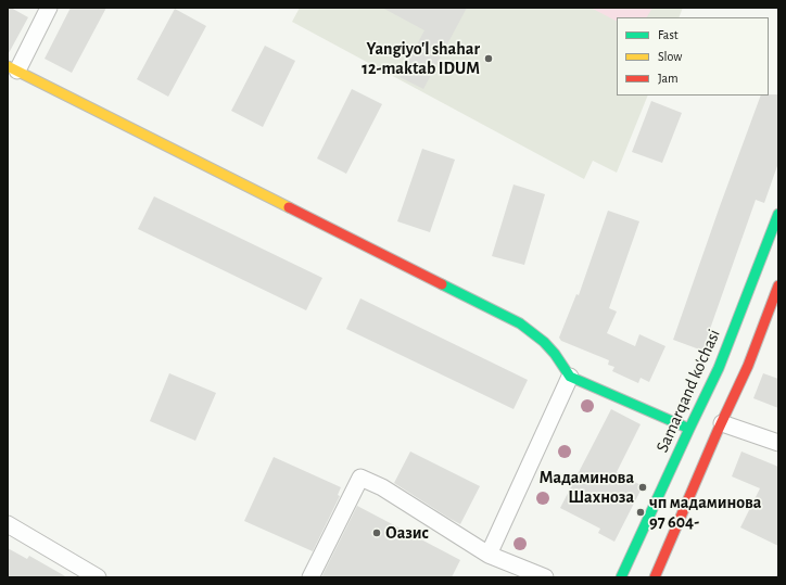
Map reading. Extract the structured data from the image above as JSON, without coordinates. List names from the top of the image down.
{
  "streets": {
    "street": ["Samarqand ko'chasi"]
  },
  "places": [
    "Yangiyo'l shahar 12-maktab IDUM",
    "Мадаминова Шахноза",
    "чп мадаминова 97 604-",
    "Оазис"
  ],
  "legend": ["Fast", "Slow", "Jam"]
}
